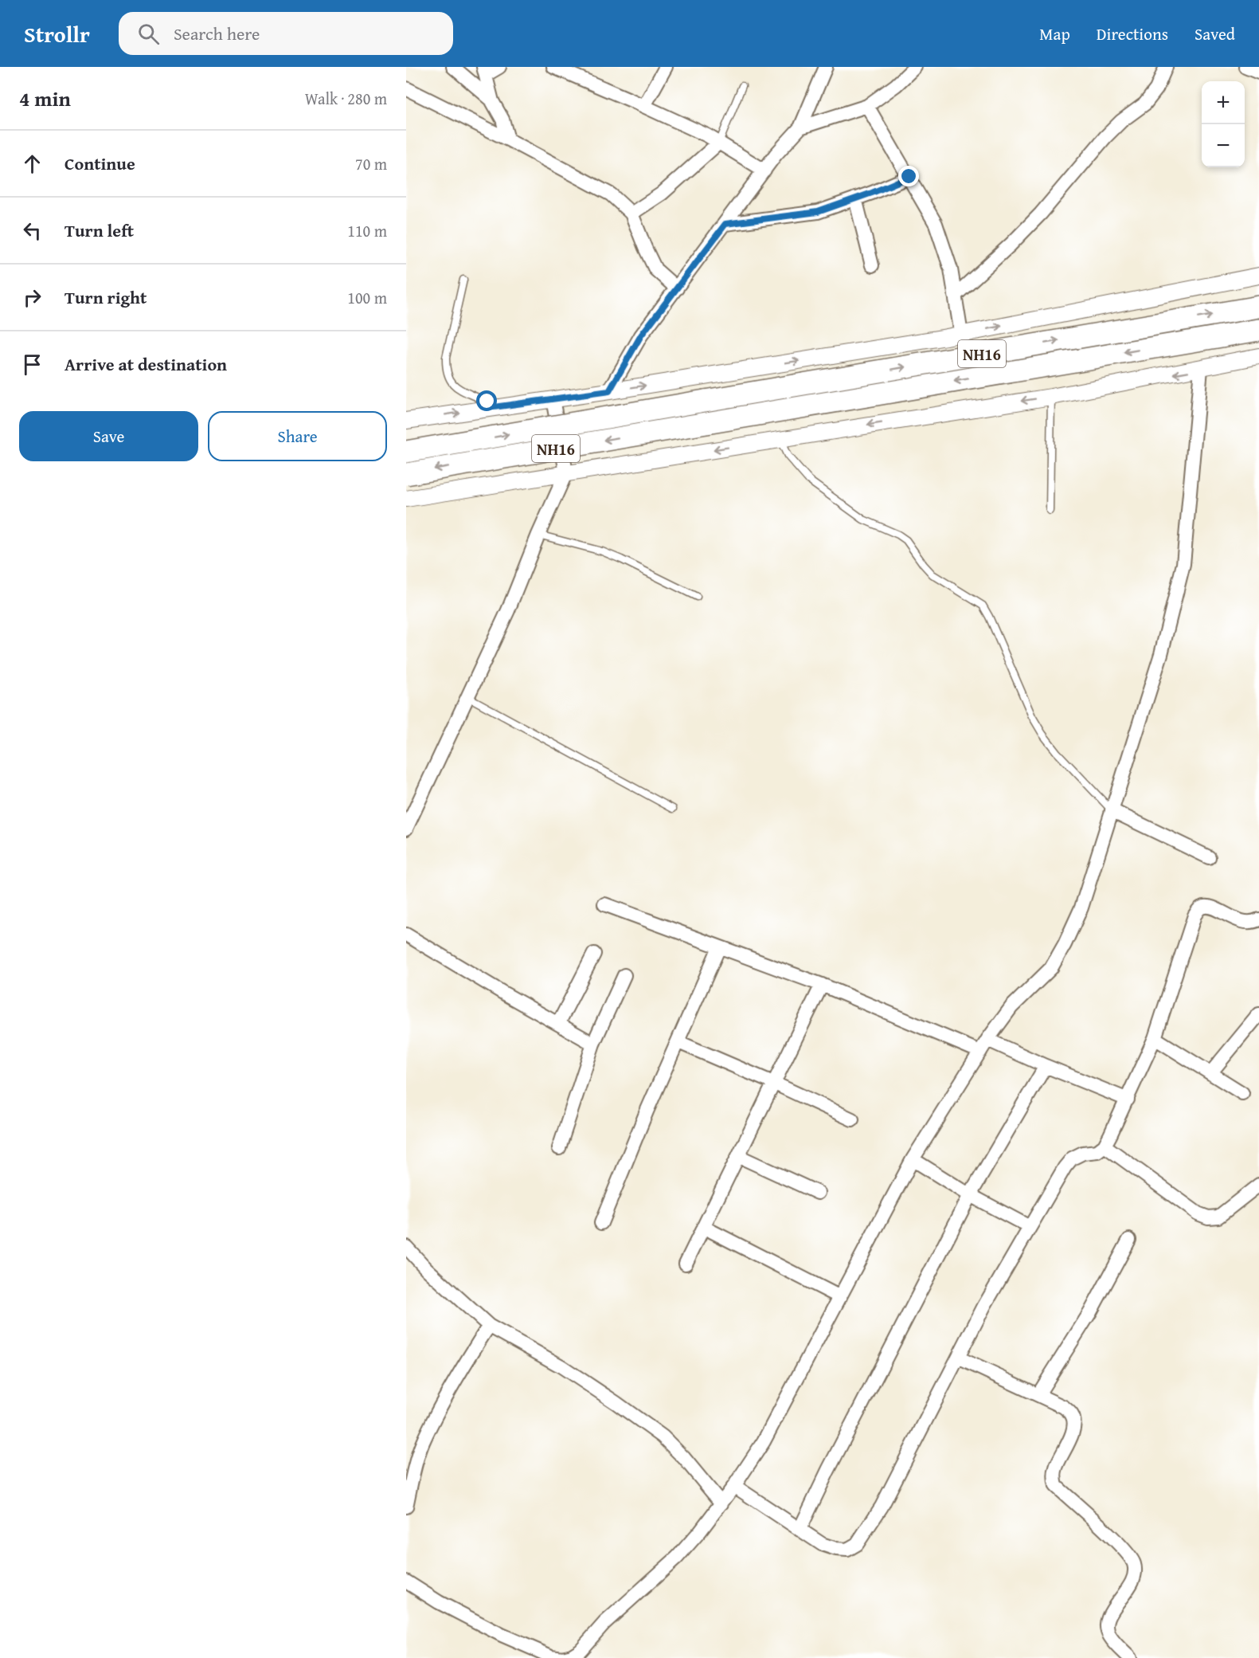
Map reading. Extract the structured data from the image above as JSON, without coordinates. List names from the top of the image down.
{
  "streets": {
    "highway": ["NH16"]
  },
  "page": {
    "header": "Strollr",
    "search": "Search here",
    "nav": ["Map", "Directions", "Saved"],
    "heading": ["4 min", "Walk · 280 m"],
    "map_buttons": ["+", "−"],
    "list": [
      ["Continue", "70 m"],
      ["Turn left", "110 m"],
      ["Turn right", "100 m"],
      "Arrive at destination"
    ],
    "buttons": ["Save", "Share"]
  }
}
